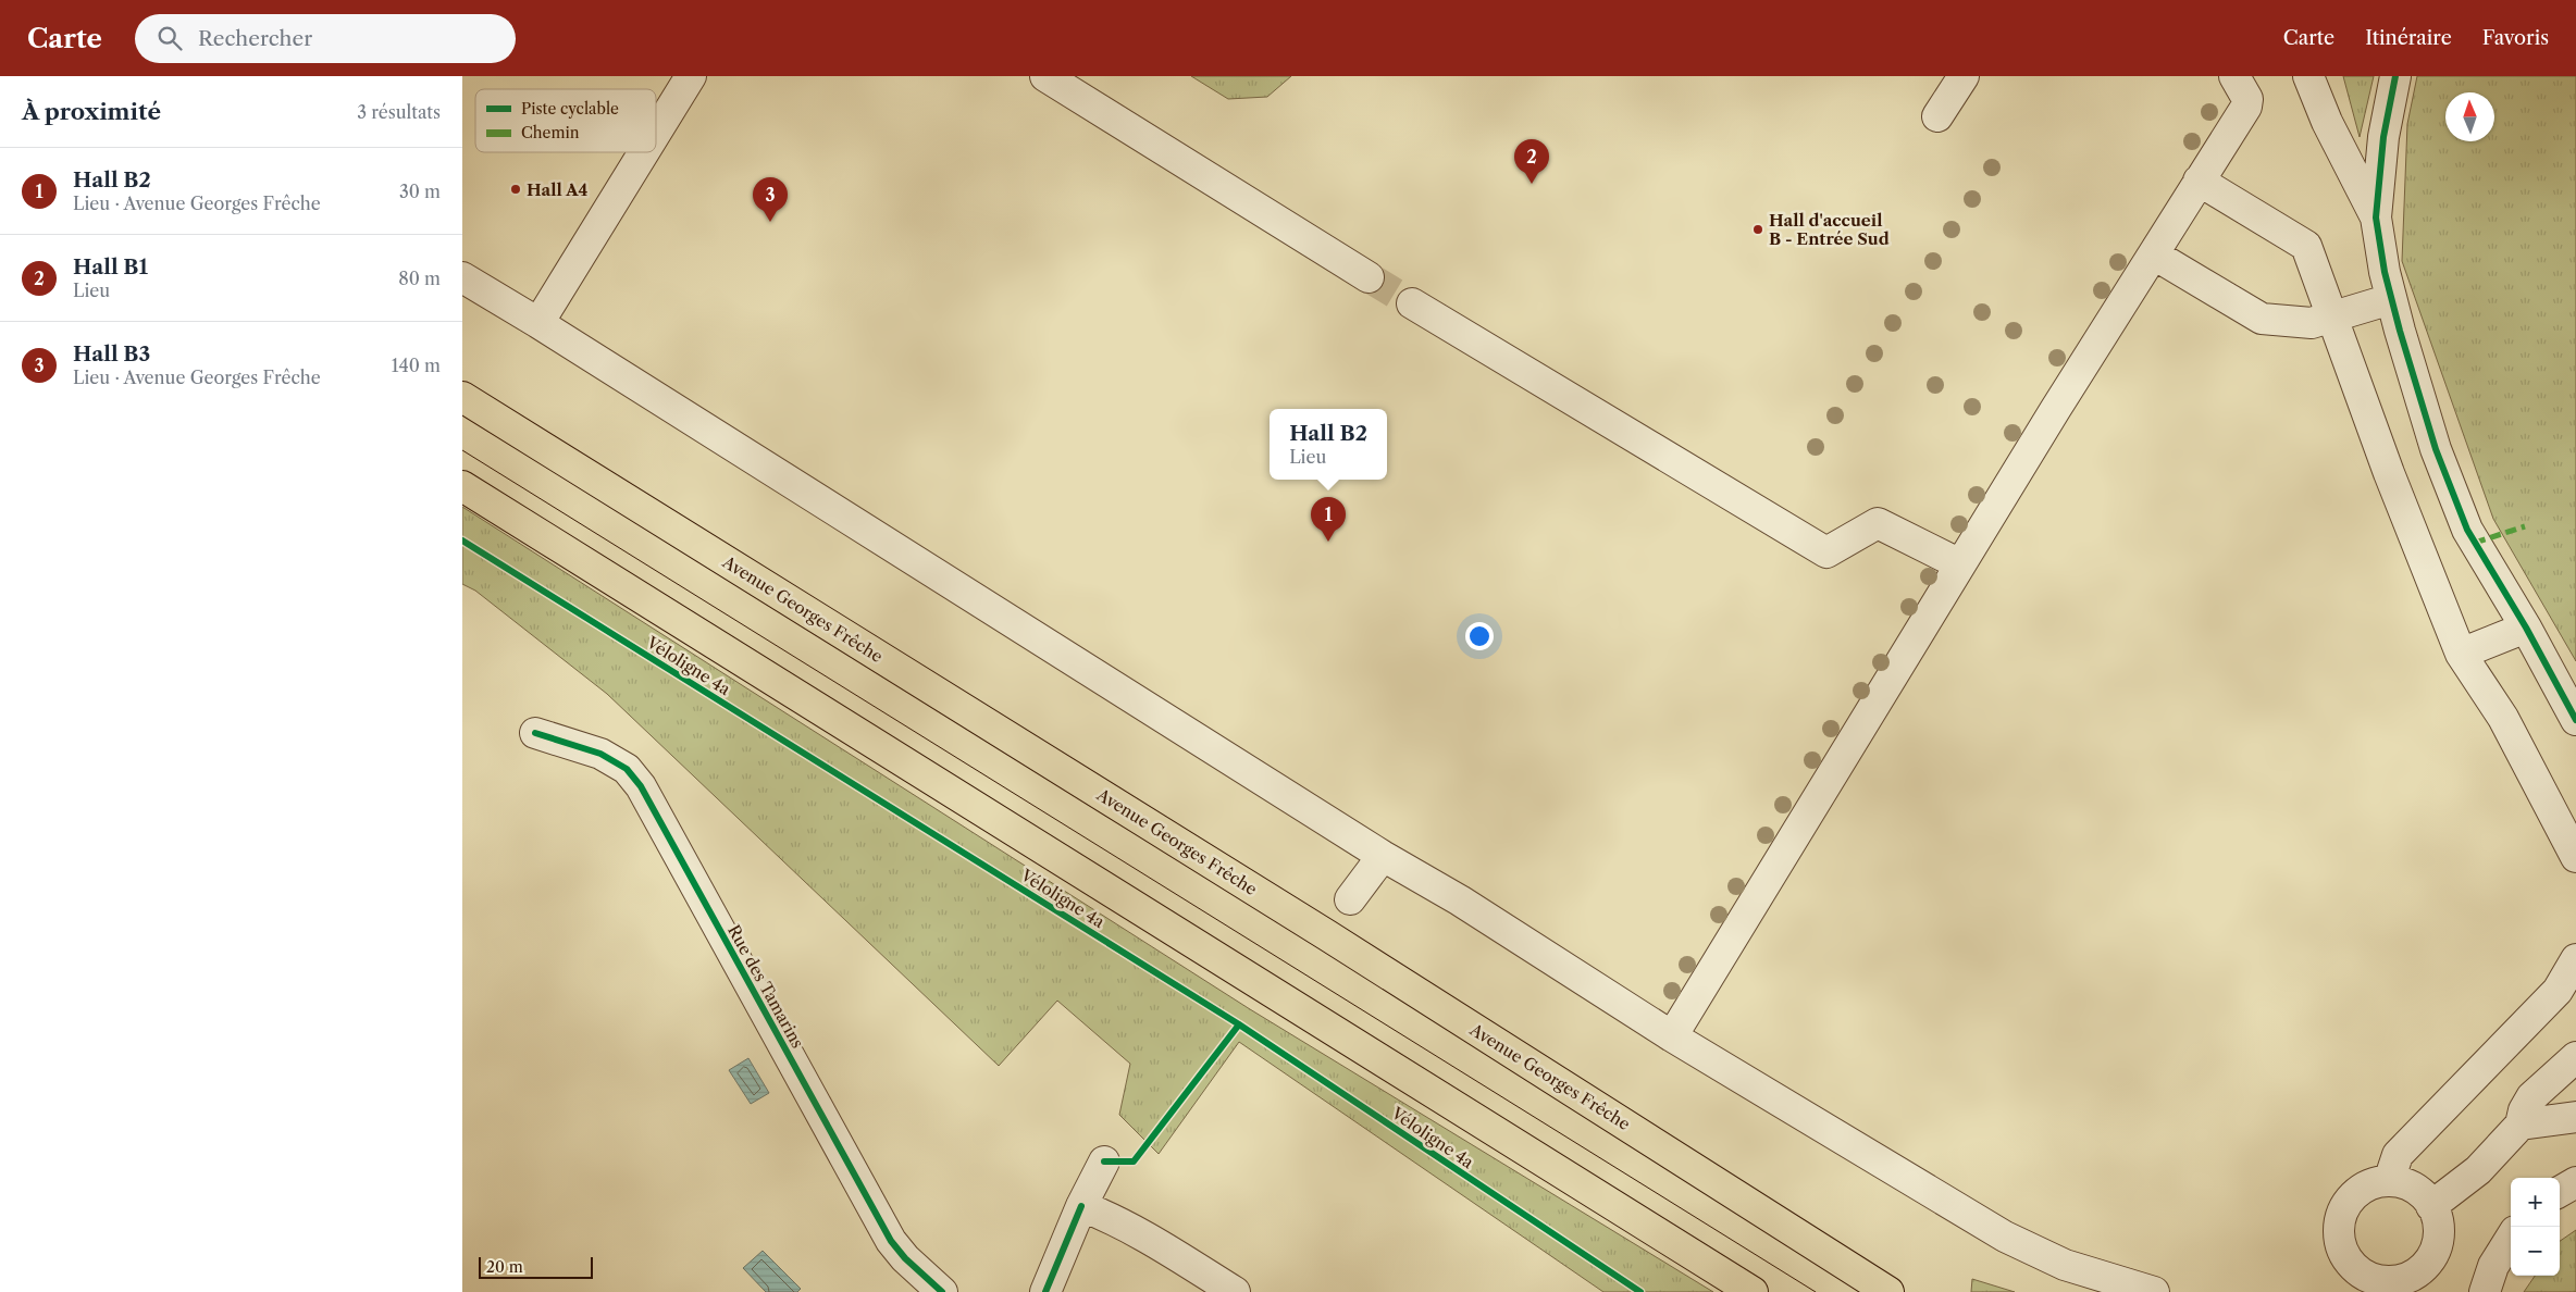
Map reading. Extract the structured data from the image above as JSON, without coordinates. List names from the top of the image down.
{
  "streets": {
    "main road": ["Avenue Georges Frêche"],
    "street": ["Rue des Tamarins"],
    "cycle path": ["Véloligne 4a"]
  },
  "places": ["Hall A4", "Hall d'accueil B - Entrée Sud"],
  "legend": ["Piste cyclable", "Chemin"],
  "scale_bar": "20 m",
  "north": "top",
  "page": {
    "header": "Carte",
    "search": "Rechercher",
    "nav": ["Carte", "Itinéraire", "Favoris"],
    "heading": ["À proximité", "3 résultats"],
    "pins": ["2", "3", "1"],
    "list": [
      {
        "mark": "1",
        "name": "Hall B2",
        "note": "Lieu · Avenue Georges Frêche",
        "value": "30 m"
      },
      {
        "mark": "2",
        "name": "Hall B1",
        "note": "Lieu",
        "value": "80 m"
      },
      {
        "mark": "3",
        "name": "Hall B3",
        "note": "Lieu · Avenue Georges Frêche",
        "value": "140 m"
      }
    ],
    "popup": ["Hall B2", "Lieu"],
    "map_buttons": ["+", "−"],
    "scale": "20 m"
  }
}
